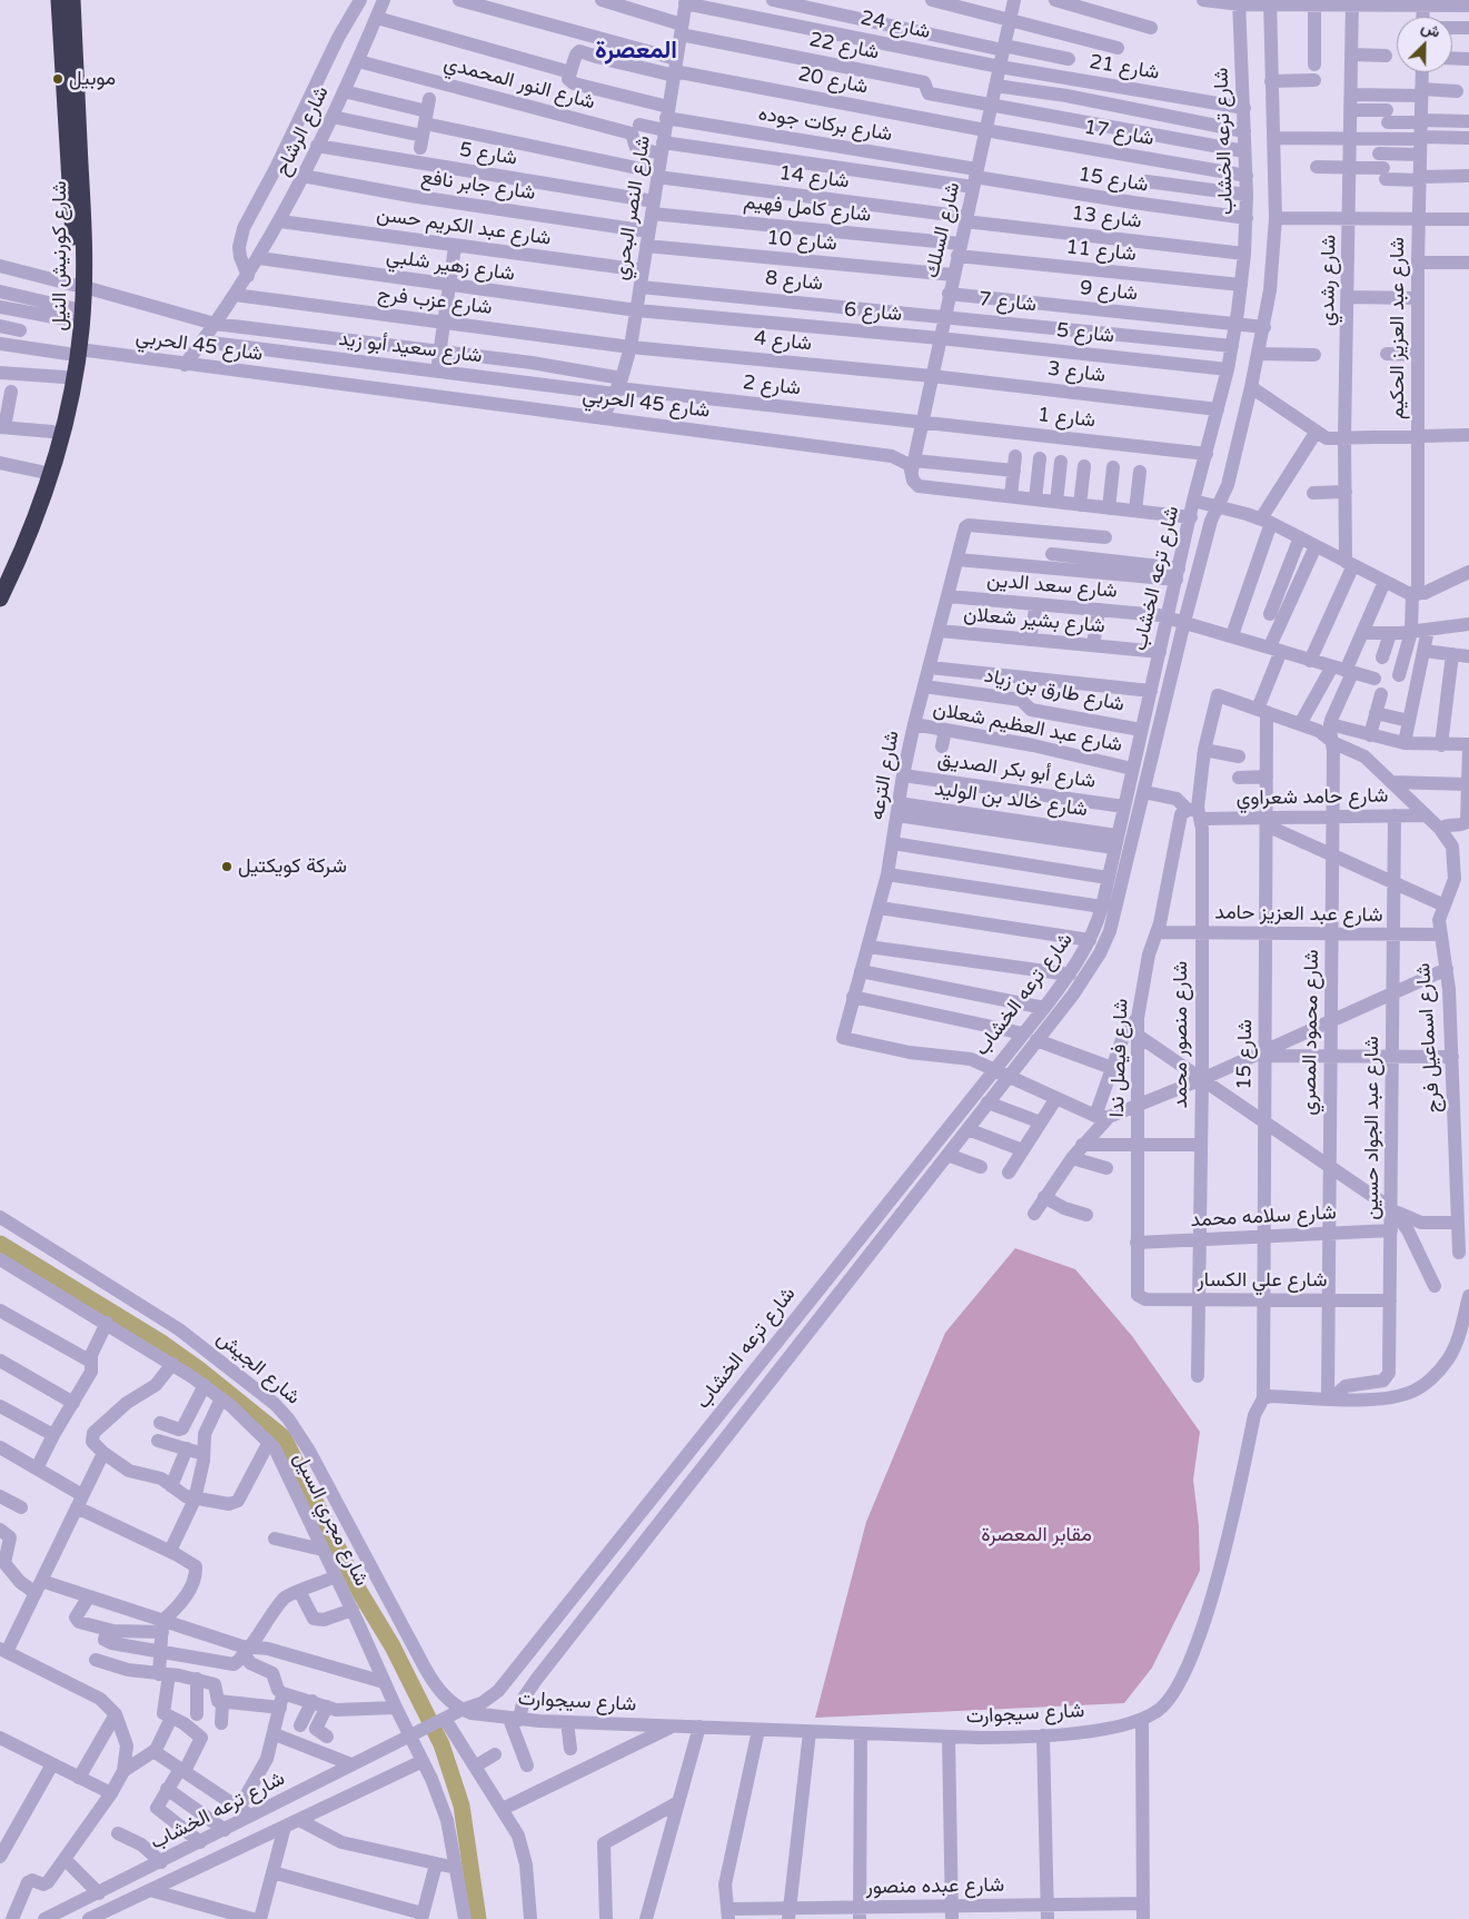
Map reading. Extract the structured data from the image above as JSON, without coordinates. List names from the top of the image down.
{
  "streets": {
    "highway": ["شارع كورنيش النيل"],
    "street": [
      "شارع 24",
      "شارع 22",
      "شارع 21",
      "شارع 20",
      "شارع النور المحمدي",
      "شارع بركات جوده",
      "شارع الرشاح",
      "شارع 17",
      "شارع ترعه الخشاب",
      "شارع 5",
      "شارع 14",
      "شارع 15",
      "شارع جابر نافع",
      "شارع النصر البحري",
      "شارع كامل فهيم",
      "شارع 13",
      "شارع عبد الكريم حسن",
      "شارع السلك",
      "شارع 10",
      "شارع 11",
      "شارع زهير شلبي",
      "شارع رشدي",
      "شارع 8",
      "شارع 9",
      "شارع عزب فرج",
      "شارع 7",
      "شارع 6",
      "شارع عبد العزيز الحكيم",
      "شارع 4",
      "شارع 45 الحربي",
      "شارع سعيد أبو زيد",
      "شارع 3",
      "شارع 2",
      "شارع 1",
      "شارع سعد الدين",
      "شارع بشير شعلان",
      "شارع طارق بن زياد",
      "شارع عبد العظيم شعلان",
      "شارع أبو بكر الصديق",
      "شارع الترعه",
      "شارع حامد شعراوي",
      "شارع خالد بن الوليد",
      "شارع عبد العزيز حامد",
      "شارع محمود المصري",
      "شارع منصور محمد",
      "شارع اسماعيل فرج",
      "شارع فيصل ندا",
      "شارع عبد الجواد حسين",
      "شارع سلامه محمد",
      "شارع علي الكسار",
      "شارع الجيش",
      "شارع مجري السيل",
      "شارع سيجوارت",
      "شارع عبده منصور"
    ]
  },
  "crossings": [
    ["شارع 24", "شارع 21"],
    ["شارع 24", "شارع النصر البحري"],
    ["شارع 24", "شارع السلك"],
    ["شارع 22", "شارع النصر البحري"],
    ["شارع 22", "شارع السلك"],
    ["شارع 21", "شارع ترعه الخشاب"],
    ["شارع 21", "شارع السلك"],
    ["شارع 20", "شارع 17"],
    ["شارع 20", "شارع النصر البحري"],
    ["شارع 20", "شارع السلك"],
    ["شارع النور المحمدي", "شارع بركات جوده"],
    ["شارع النور المحمدي", "شارع الرشاح"],
    ["شارع النور المحمدي", "شارع النصر البحري"],
    ["شارع بركات جوده", "شارع 15"],
    ["شارع بركات جوده", "شارع النصر البحري"],
    ["شارع بركات جوده", "شارع السلك"],
    ["شارع الرشاح", "شارع 5"],
    ["شارع الرشاح", "شارع جابر نافع"],
    ["شارع الرشاح", "شارع عبد الكريم حسن"],
    ["شارع الرشاح", "شارع زهير شلبي"],
    ["شارع الرشاح", "شارع عزب فرج"],
    ["شارع الرشاح", "شارع 45 الحربي"],
    ["شارع الرشاح", "شارع سعيد أبو زيد"],
    ["شارع 17", "شارع ترعه الخشاب"],
    ["شارع 17", "شارع السلك"],
    ["شارع ترعه الخشاب", "شارع 5"],
    ["شارع ترعه الخشاب", "شارع 15"],
    ["شارع ترعه الخشاب", "شارع 13"],
    ["شارع ترعه الخشاب", "شارع 11"],
    ["شارع ترعه الخشاب", "شارع 9"],
    ["شارع ترعه الخشاب", "شارع 7"],
    ["شارع ترعه الخشاب", "شارع 45 الحربي"],
    ["شارع ترعه الخشاب", "شارع 3"],
    ["شارع ترعه الخشاب", "شارع 1"],
    ["شارع ترعه الخشاب", "شارع سعد الدين"],
    ["شارع ترعه الخشاب", "شارع بشير شعلان"],
    ["شارع ترعه الخشاب", "شارع طارق بن زياد"],
    ["شارع ترعه الخشاب", "شارع عبد العظيم شعلان"],
    ["شارع ترعه الخشاب", "شارع أبو بكر الصديق"],
    ["شارع ترعه الخشاب", "شارع الترعه"],
    ["شارع ترعه الخشاب", "شارع خالد بن الوليد"],
    ["شارع ترعه الخشاب", "شارع الجيش"],
    ["شارع ترعه الخشاب", "شارع مجري السيل"],
    ["شارع ترعه الخشاب", "شارع سيجوارت"],
    ["شارع 5", "شارع النصر البحري"],
    ["شارع 5", "شارع كامل فهيم"],
    ["شارع 5", "شارع السلك"],
    ["شارع 5", "شارع 6"],
    ["شارع 14", "شارع النصر البحري"],
    ["شارع 14", "شارع 13"],
    ["شارع 14", "شارع السلك"],
    ["شارع 15", "شارع السلك"],
    ["شارع 15", "شارع حامد شعراوي"],
    ["شارع 15", "شارع عبد العزيز حامد"],
    ["شارع 15", "شارع اسماعيل فرج"],
    ["شارع 15", "شارع سلامه محمد"],
    ["شارع 15", "شارع علي الكسار"],
    ["شارع 15", "شارع سيجوارت"],
    ["شارع جابر نافع", "شارع النصر البحري"],
    ["شارع النصر البحري", "شارع كامل فهيم"],
    ["شارع النصر البحري", "شارع عبد الكريم حسن"],
    ["شارع النصر البحري", "شارع 10"],
    ["شارع النصر البحري", "شارع زهير شلبي"],
    ["شارع النصر البحري", "شارع 8"],
    ["شارع النصر البحري", "شارع عزب فرج"],
    ["شارع النصر البحري", "شارع 6"],
    ["شارع النصر البحري", "شارع 4"],
    ["شارع النصر البحري", "شارع 45 الحربي"],
    ["شارع النصر البحري", "شارع سعيد أبو زيد"],
    ["شارع النصر البحري", "شارع 2"],
    ["شارع كامل فهيم", "شارع السلك"],
    ["شارع كامل فهيم", "شارع 11"],
    ["شارع 13", "شارع السلك"],
    ["شارع السلك", "شارع 10"],
    ["شارع السلك", "شارع 11"],
    ["شارع السلك", "شارع 8"],
    ["شارع السلك", "شارع 9"],
    ["شارع السلك", "شارع 7"],
    ["شارع السلك", "شارع 6"],
    ["شارع السلك", "شارع 4"],
    ["شارع السلك", "شارع 45 الحربي"],
    ["شارع السلك", "شارع 3"],
    ["شارع السلك", "شارع 2"],
    ["شارع السلك", "شارع 1"],
    ["شارع كورنيش النيل", "شارع 45 الحربي"],
    ["شارع زهير شلبي", "شارع 6"],
    ["شارع 8", "شارع 7"],
    ["شارع عزب فرج", "شارع 4"],
    ["شارع 4", "شارع 3"],
    ["شارع سعيد أبو زيد", "شارع 2"],
    ["شارع 2", "شارع 1"],
    ["شارع سعد الدين", "شارع الترعه"],
    ["شارع بشير شعلان", "شارع الترعه"],
    ["شارع طارق بن زياد", "شارع الترعه"],
    ["شارع عبد العظيم شعلان", "شارع الترعه"],
    ["شارع أبو بكر الصديق", "شارع الترعه"],
    ["شارع الترعه", "شارع خالد بن الوليد"],
    ["شارع حامد شعراوي", "شارع محمود المصري"],
    ["شارع حامد شعراوي", "شارع منصور محمد"],
    ["شارع حامد شعراوي", "شارع اسماعيل فرج"],
    ["شارع حامد شعراوي", "شارع فيصل ندا"],
    ["شارع حامد شعراوي", "شارع عبد الجواد حسين"],
    ["شارع عبد العزيز حامد", "شارع محمود المصري"],
    ["شارع عبد العزيز حامد", "شارع منصور محمد"],
    ["شارع عبد العزيز حامد", "شارع اسماعيل فرج"],
    ["شارع عبد العزيز حامد", "شارع فيصل ندا"],
    ["شارع عبد العزيز حامد", "شارع عبد الجواد حسين"],
    ["شارع محمود المصري", "شارع اسماعيل فرج"],
    ["شارع محمود المصري", "شارع عبد الجواد حسين"],
    ["شارع محمود المصري", "شارع سلامه محمد"],
    ["شارع محمود المصري", "شارع علي الكسار"],
    ["شارع منصور محمد", "شارع اسماعيل فرج"],
    ["شارع منصور محمد", "شارع فيصل ندا"],
    ["شارع منصور محمد", "شارع سلامه محمد"],
    ["شارع منصور محمد", "شارع علي الكسار"],
    ["شارع فيصل ندا", "شارع سلامه محمد"],
    ["شارع فيصل ندا", "شارع علي الكسار"],
    ["شارع عبد الجواد حسين", "شارع سلامه محمد"],
    ["شارع عبد الجواد حسين", "شارع علي الكسار"],
    ["شارع الجيش", "شارع سيجوارت"]
  ],
  "districts": ["المعصرة"],
  "parks": ["مقابر المعصرة"],
  "places": ["موبيل", "شركة كويكتيل"],
  "north": "top right"
}
